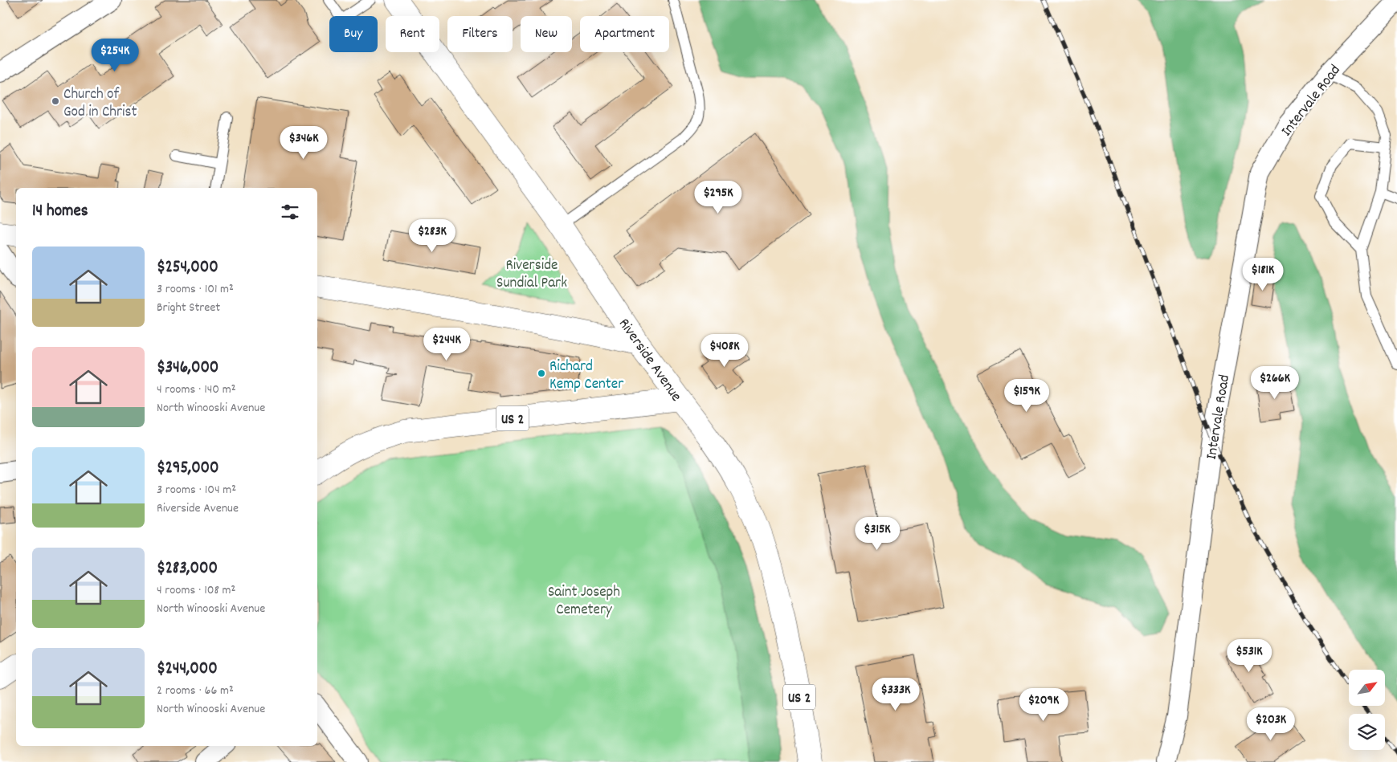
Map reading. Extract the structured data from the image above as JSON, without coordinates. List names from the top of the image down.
{
  "streets": {
    "main road": ["Riverside Avenue", "US 2"],
    "street": ["Intervale Road"]
  },
  "crossings": [
    ["Riverside Avenue", "US 2"]
  ],
  "parks": ["Riverside Sundial Park", "Saint Joseph Cemetery"],
  "places": ["Church of God in Christ", "Richard Kemp Center"],
  "north": "top right",
  "page": {
    "chip": [
      "Buy",
      "Rent",
      "Filters",
      "New",
      "Apartment"
    ],
    "price": [
      "$254K",
      "$346K",
      "$295K",
      "$283K",
      "$181K",
      "$244K",
      "$408K",
      "$266K",
      "$159K",
      "$315K",
      "$531K",
      "$333K",
      "$209K",
      "$203K"
    ],
    "heading": "14 homes",
    "list": [
      {
        "name": "$254,000",
        "note": "3 rooms · 101 m² · Bright Street"
      },
      {
        "name": "$346,000",
        "note": "4 rooms · 140 m² · North Winooski Avenue"
      },
      {
        "name": "$295,000",
        "note": "3 rooms · 104 m² · Riverside Avenue"
      },
      {
        "name": "$283,000",
        "note": "4 rooms · 108 m² · North Winooski Avenue"
      },
      {
        "name": "$244,000",
        "note": "2 rooms · 66 m² · North Winooski Avenue"
      }
    ]
  }
}
